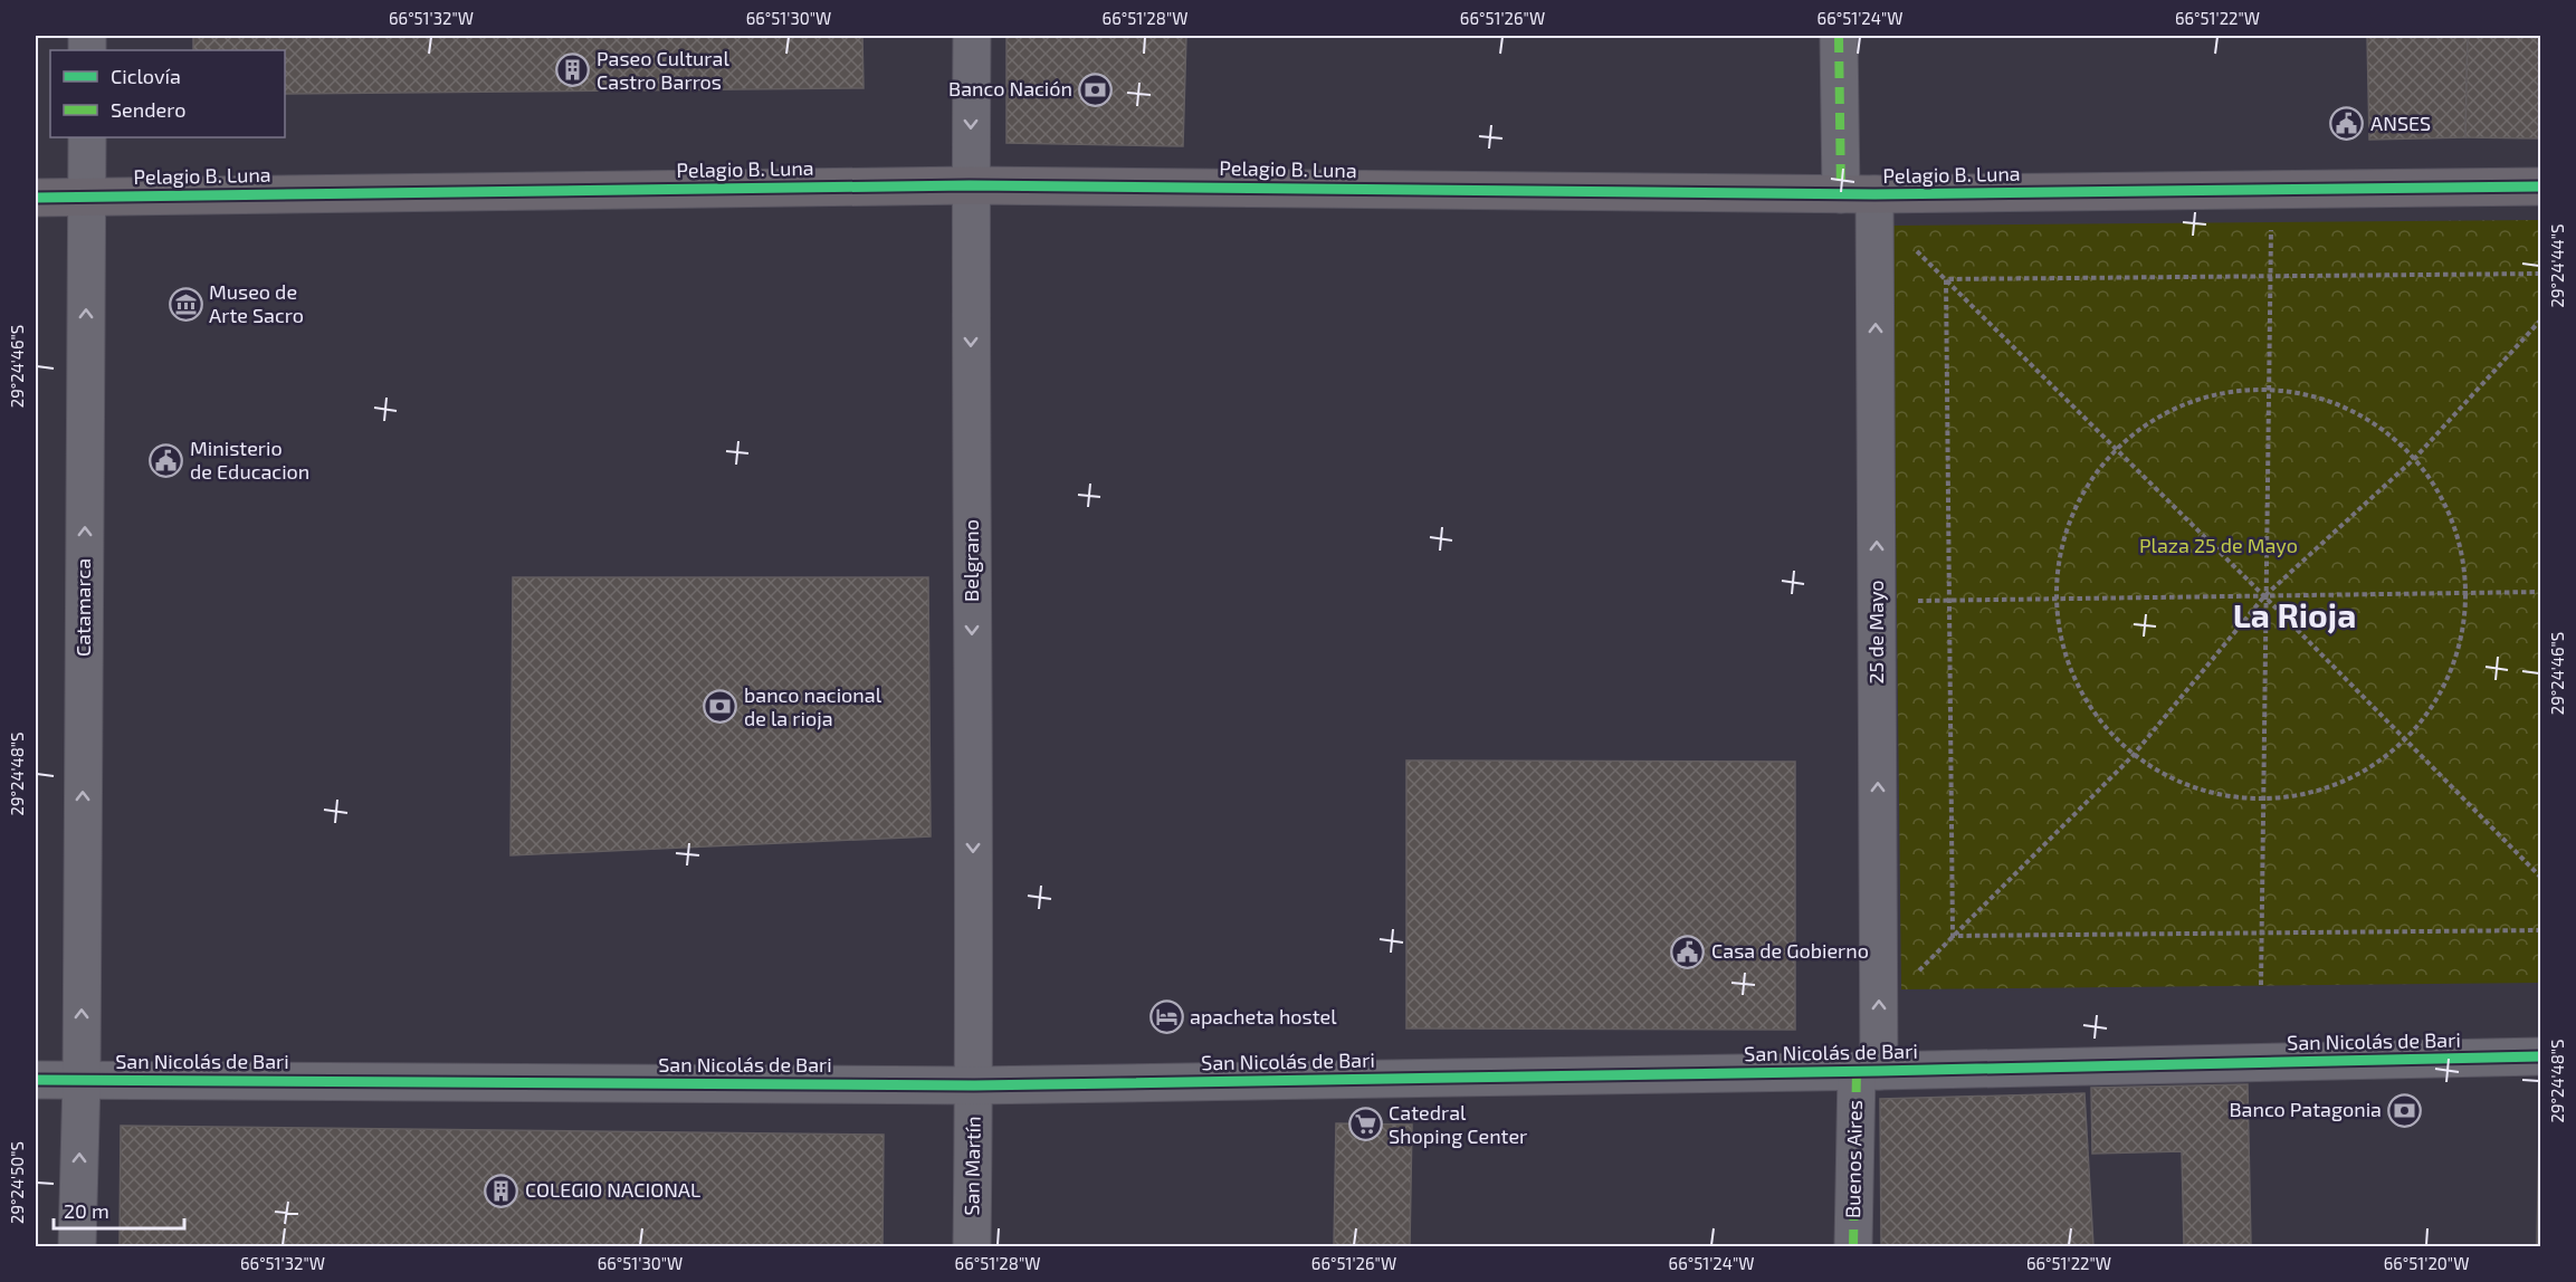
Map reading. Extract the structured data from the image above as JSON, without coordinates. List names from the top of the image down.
{
  "streets": {
    "street": [
      "Pelagio B. Luna",
      "Belgrano",
      "Catamarca",
      "25 de Mayo",
      "San Nicolás de Bari",
      "Buenos Aires",
      "San Martín"
    ]
  },
  "crossings": [
    ["Pelagio B. Luna", "Belgrano"],
    ["Pelagio B. Luna", "Catamarca"],
    ["Pelagio B. Luna", "25 de Mayo"],
    ["Belgrano", "San Nicolás de Bari"],
    ["Belgrano", "San Martín"],
    ["Catamarca", "San Nicolás de Bari"],
    ["25 de Mayo", "San Nicolás de Bari"],
    ["25 de Mayo", "Buenos Aires"],
    ["San Nicolás de Bari", "Buenos Aires"],
    ["San Nicolás de Bari", "San Martín"]
  ],
  "one_way": ["Belgrano", "Catamarca", "25 de Mayo"],
  "districts": ["La Rioja"],
  "parks": ["Plaza 25 de Mayo"],
  "places": {
    "building": ["Paseo Cultural Castro Barros", "COLEGIO NACIONAL"],
    "bank": ["Banco Nación", "banco nacional de la rioja", "Banco Patagonia"],
    "public building": ["ANSES", "Ministerio de Educacion", "Casa de Gobierno"],
    "museum": ["Museo de Arte Sacro"],
    "hotel": ["apacheta hostel"],
    "supermarket": ["Catedral Shoping Center"]
  },
  "legend": ["Ciclovía", "Sendero"],
  "scale_bar": "20 m",
  "coordinates": [
    "66°51'32\"W",
    "66°51'30\"W",
    "66°51'28\"W",
    "66°51'26\"W",
    "66°51'24\"W",
    "66°51'22\"W",
    "29°24'44\"S",
    "29°24'46\"S",
    "29°24'48\"S",
    "29°24'50\"S",
    "66°51'20\"W"
  ]
}
